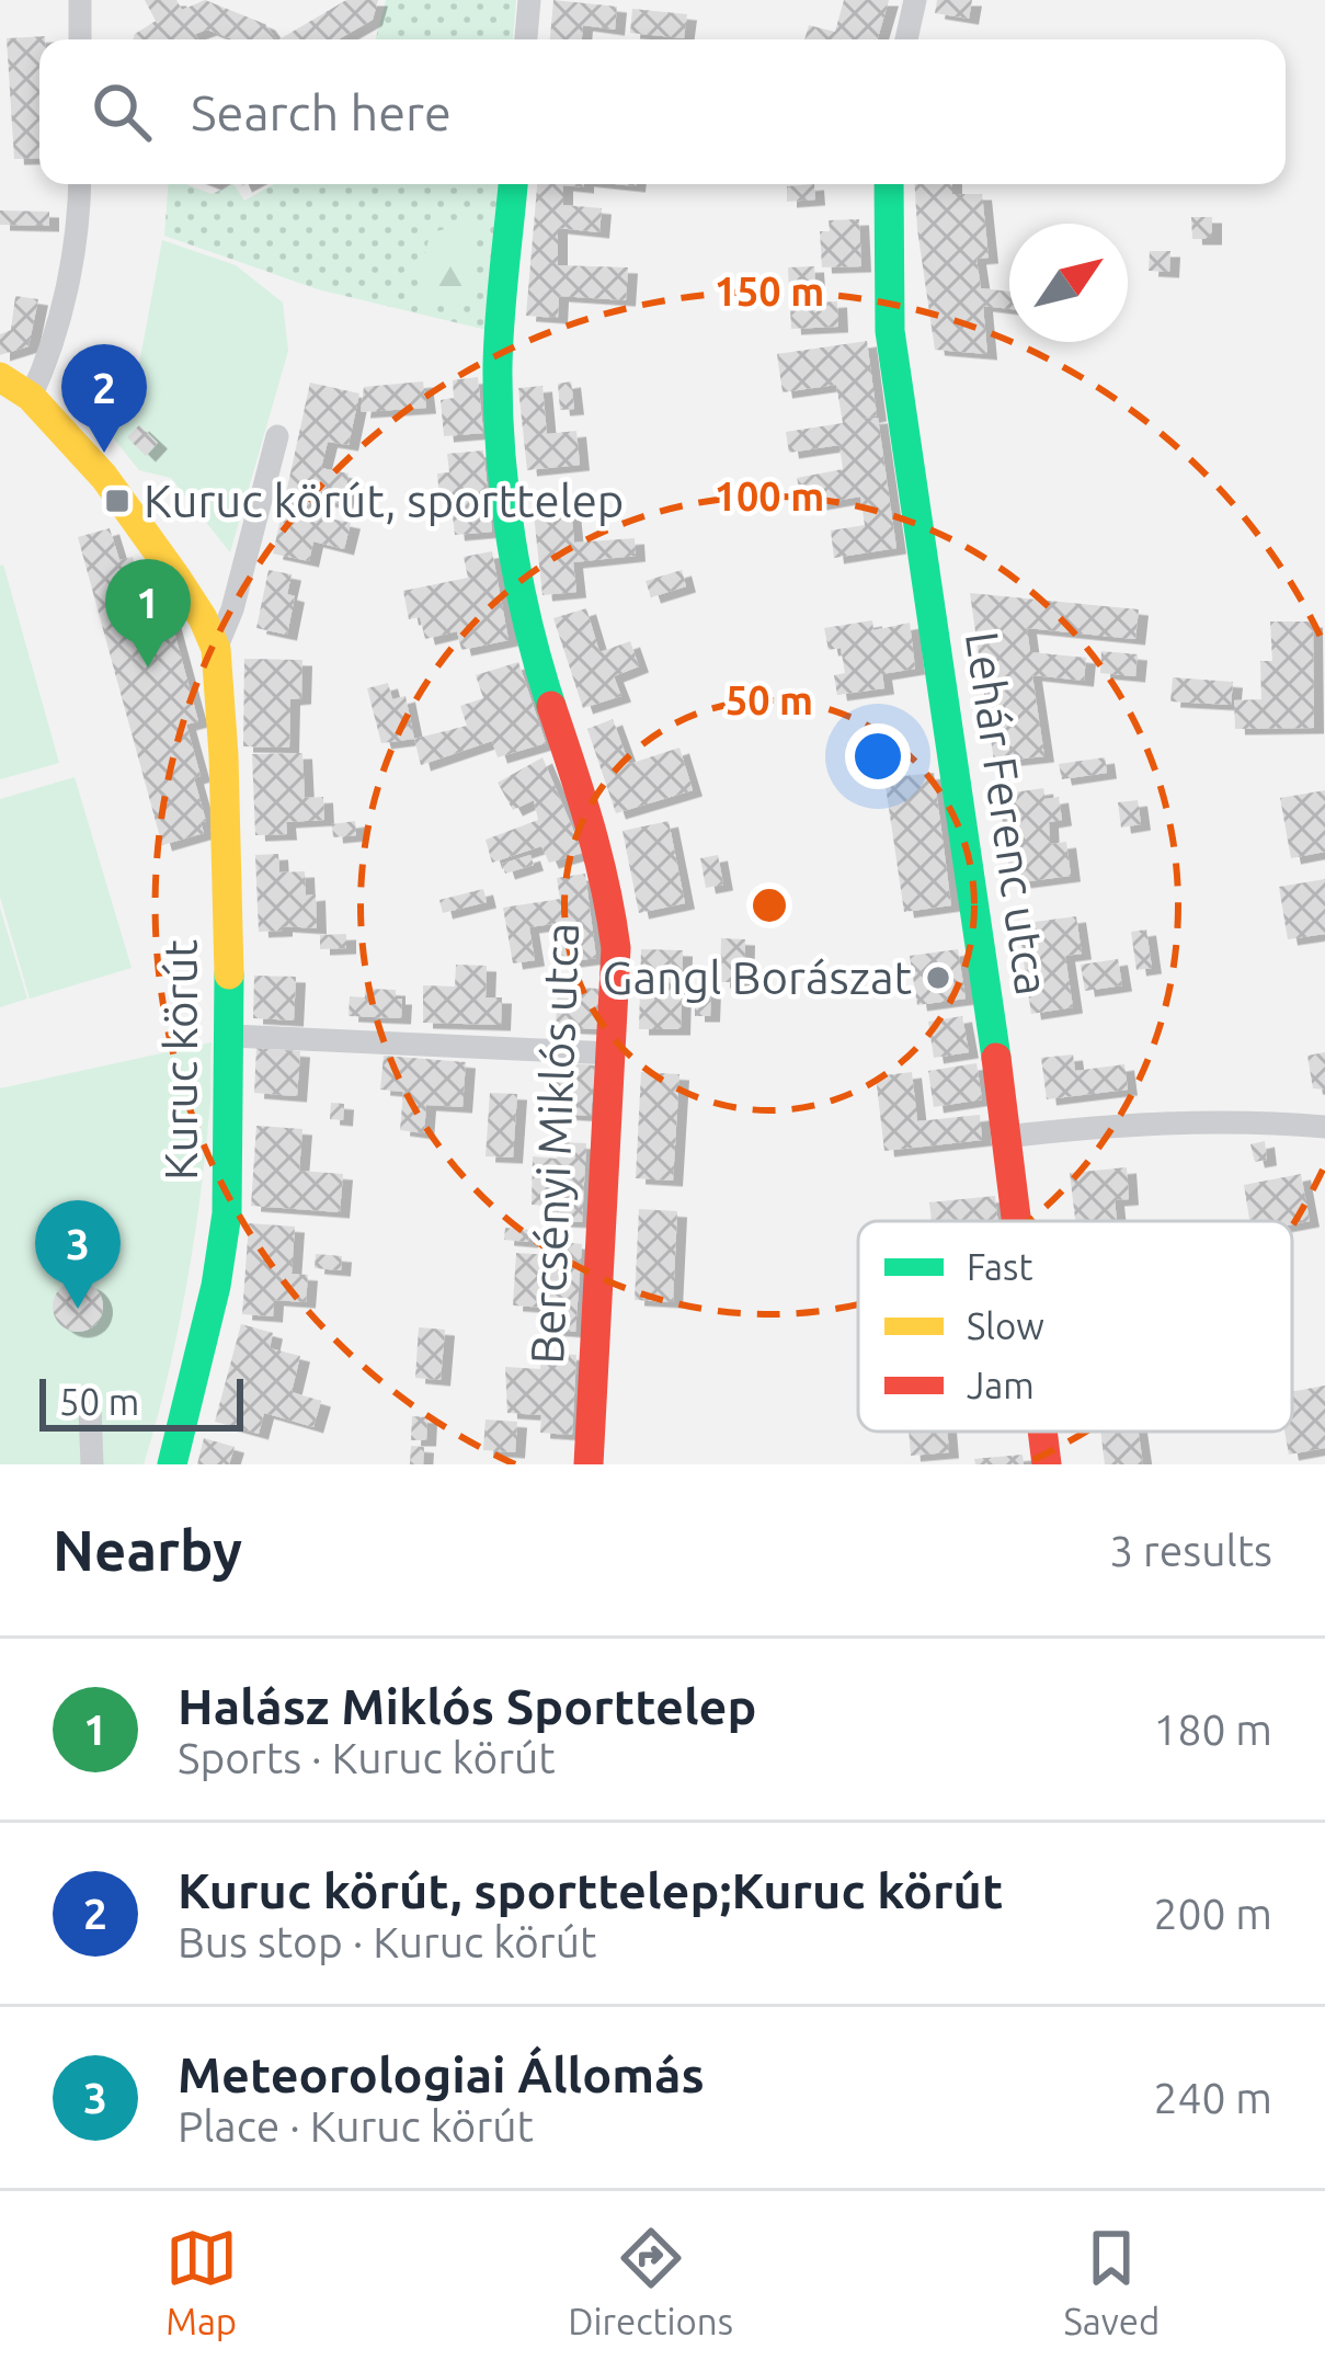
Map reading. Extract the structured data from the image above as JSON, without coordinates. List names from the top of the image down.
{
  "streets": {
    "street": ["Lehár Ferenc utca", "Kuruc körút", "Bercsényi Miklós utca"]
  },
  "places": {
    "transit": ["Kuruc körút, sporttelep"],
    "other": ["Gangl Borászat"]
  },
  "legend": ["Fast", "Slow", "Jam"],
  "scale_bar": "50 m",
  "north": "top right",
  "page": {
    "search": "Search here",
    "pins": ["2", "1", "3"],
    "scale": "50 m",
    "heading": ["Nearby", "3 results"],
    "list": [
      {
        "mark": "1",
        "name": "Halász Miklós Sporttelep",
        "note": "Sports · Kuruc körút",
        "value": "180 m"
      },
      {
        "mark": "2",
        "name": "Kuruc körút, sporttelep;Kuruc körút",
        "note": "Bus stop · Kuruc körút",
        "value": "200 m"
      },
      {
        "mark": "3",
        "name": "Meteorologiai Állomás",
        "note": "Place · Kuruc körút",
        "value": "240 m"
      }
    ],
    "nav": ["Map", "Directions", "Saved"]
  },
  "rings": ["150 m", "100 m", "50 m"]
}
